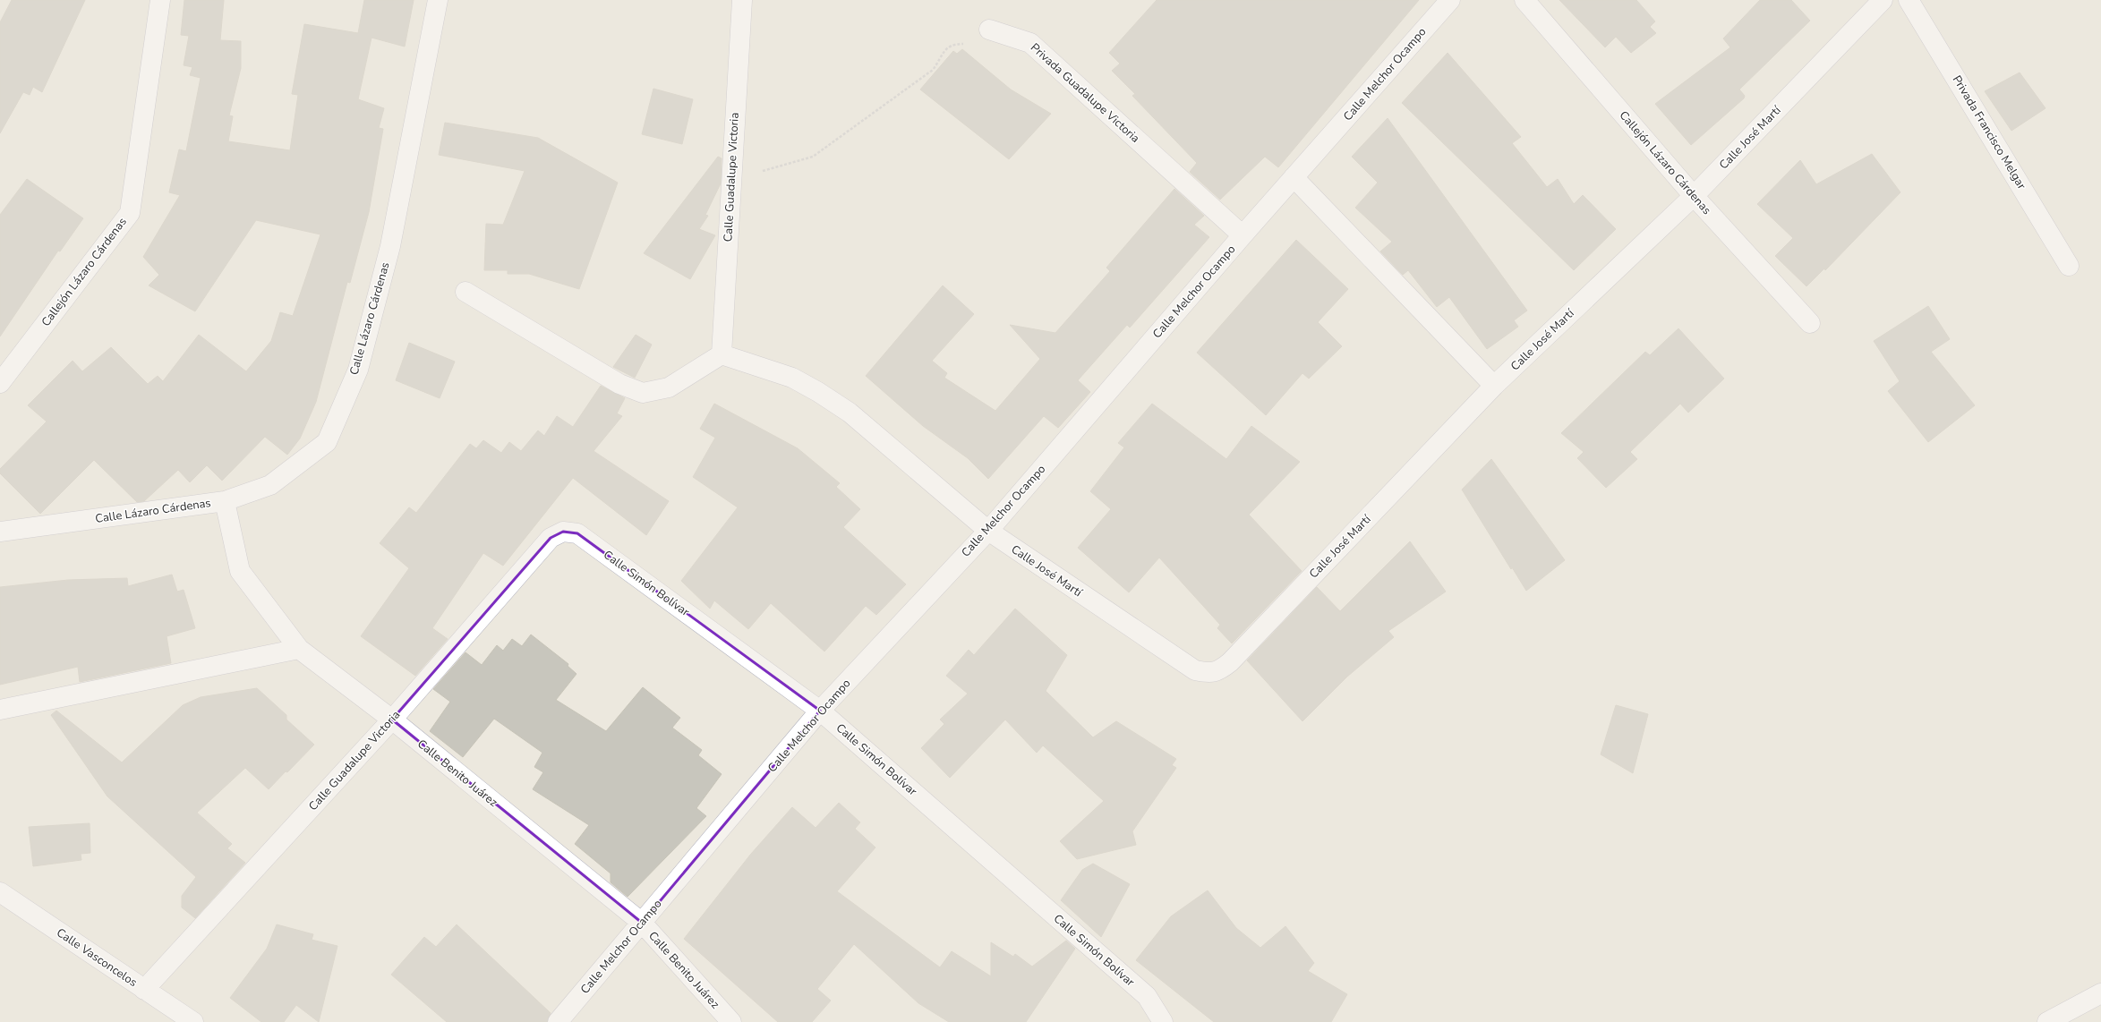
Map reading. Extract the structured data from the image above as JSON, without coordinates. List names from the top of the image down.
{
  "streets": {
    "street": [
      "Calle Melchor Ocampo",
      "Privada Guadalupe Victoria",
      "Privada Francisco Melgar",
      "Calle José Martí",
      "Callejón Lázaro Cárdenas",
      "Calle Guadalupe Victoria",
      "Calle Lázaro Cárdenas",
      "Calle Simón Bolívar",
      "Calle Benito Juárez",
      "Calle Vasconcelos"
    ]
  },
  "crossings": [
    ["Calle Melchor Ocampo", "Privada Guadalupe Victoria"],
    ["Calle Melchor Ocampo", "Calle José Martí"],
    ["Calle Melchor Ocampo", "Calle Simón Bolívar"],
    ["Calle Melchor Ocampo", "Calle Benito Juárez"],
    ["Calle José Martí", "Callejón Lázaro Cárdenas"],
    ["Calle José Martí", "Calle Guadalupe Victoria"],
    ["Calle Guadalupe Victoria", "Calle Simón Bolívar"],
    ["Calle Guadalupe Victoria", "Calle Benito Juárez"],
    ["Calle Guadalupe Victoria", "Calle Vasconcelos"],
    ["Calle Lázaro Cárdenas", "Calle Benito Juárez"]
  ]
}
